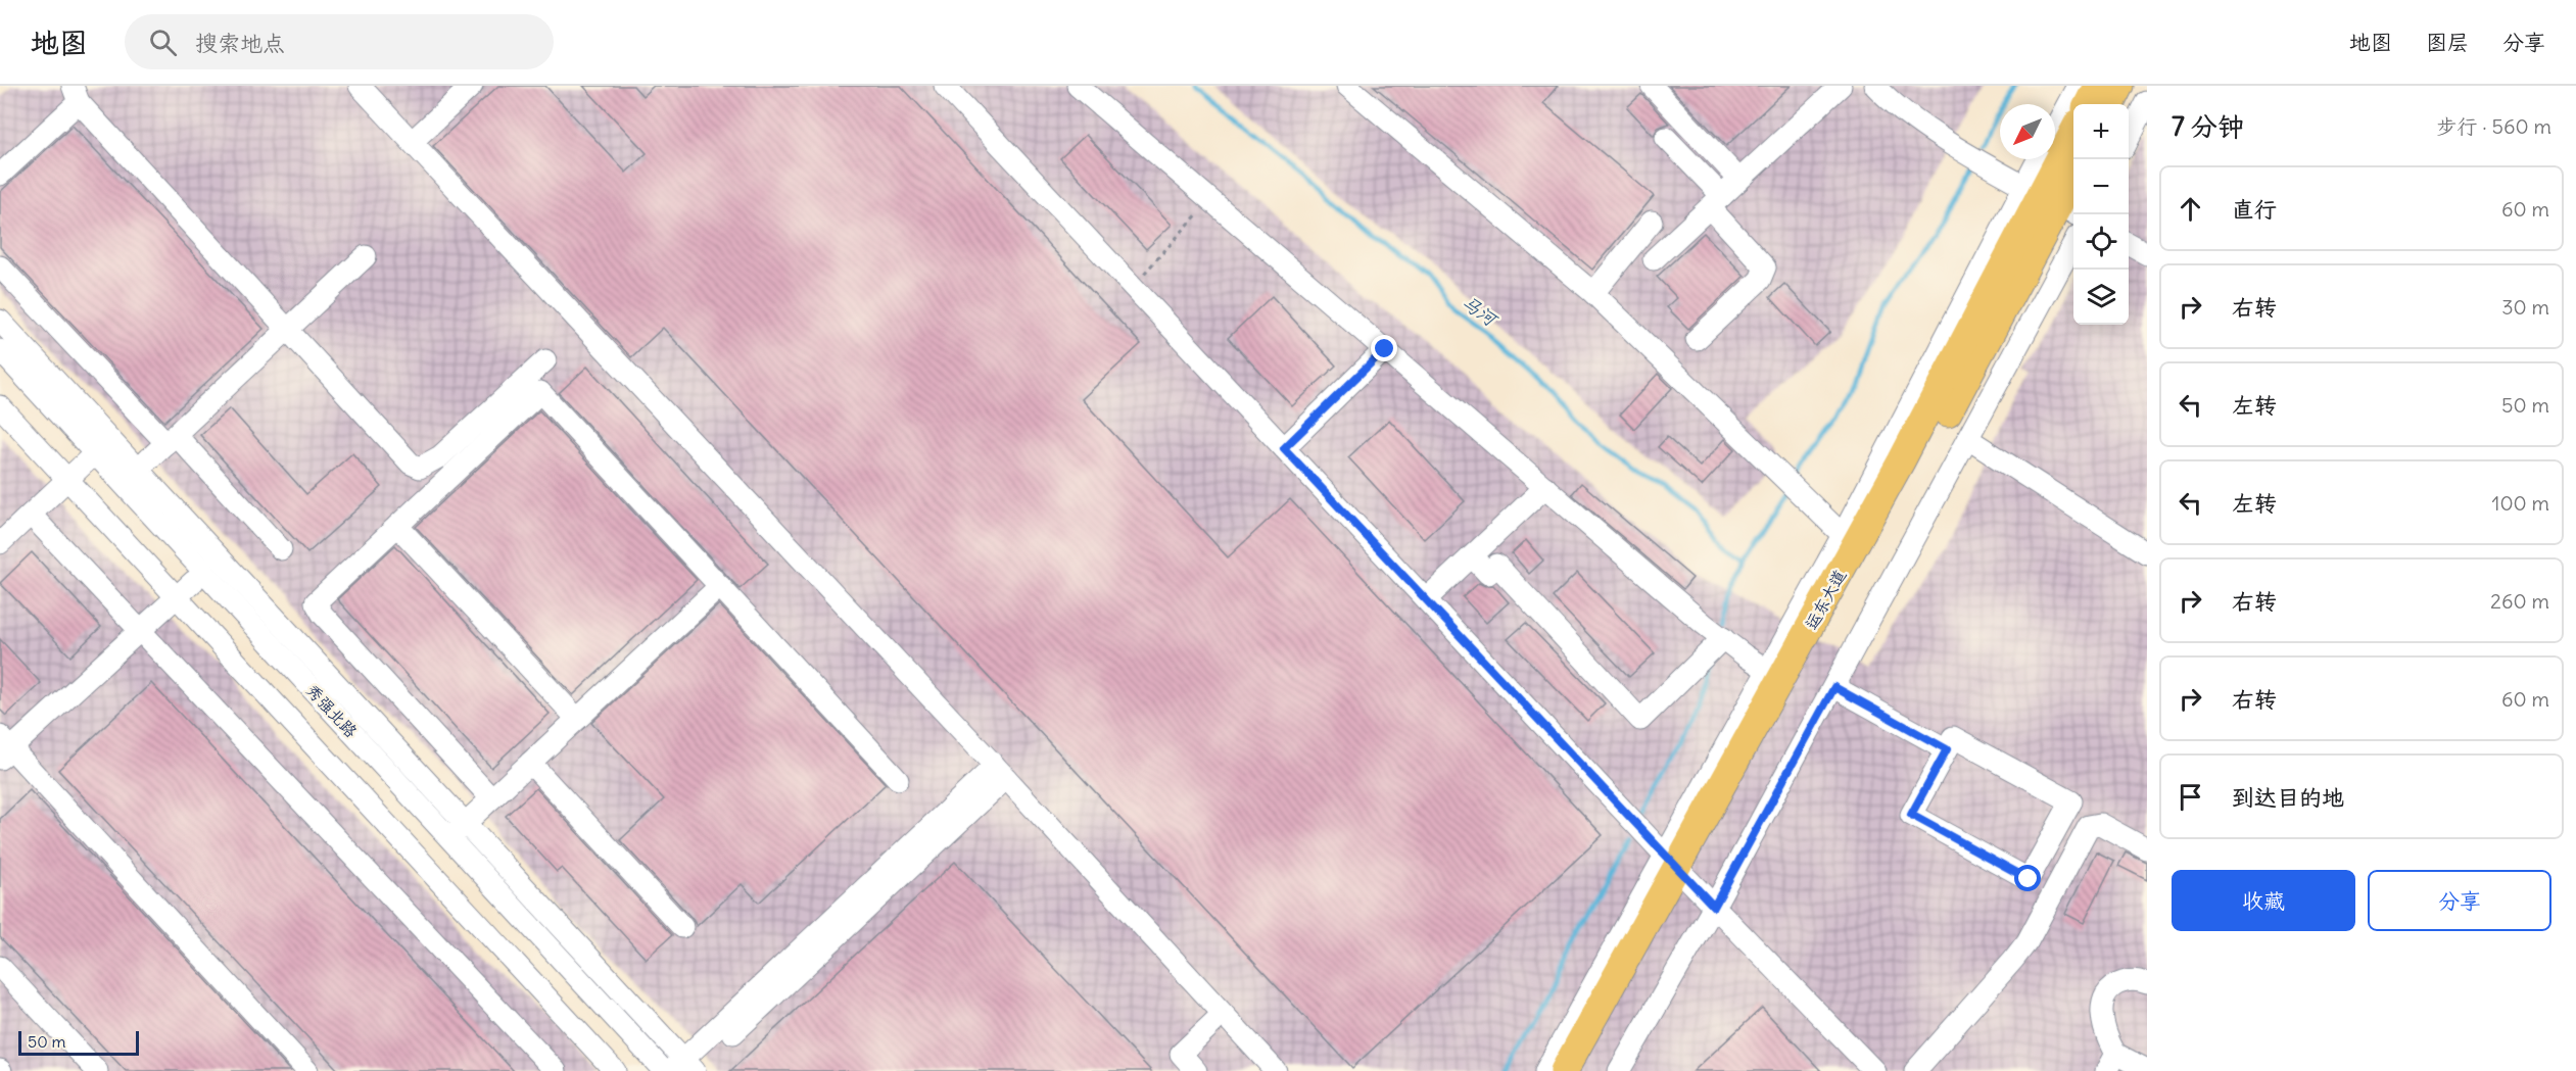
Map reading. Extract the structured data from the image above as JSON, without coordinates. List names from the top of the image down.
{
  "streets": {
    "main road": ["运东大道"],
    "street": ["秀强北路"]
  },
  "water": ["马河"],
  "scale_bar": "50 m",
  "north": "bottom left",
  "page": {
    "header": "地图",
    "search": "搜索地点",
    "nav": ["地图", "图层", "分享"],
    "heading": ["7 分钟", "步行 · 560 m"],
    "map_buttons": ["+", "−"],
    "list": [
      ["直行", "60 m"],
      ["右转", "30 m"],
      ["左转", "50 m"],
      ["左转", "100 m"],
      ["右转", "260 m"],
      ["右转", "60 m"],
      "到达目的地"
    ],
    "buttons": ["收藏", "分享"],
    "scale": "50 m"
  }
}
